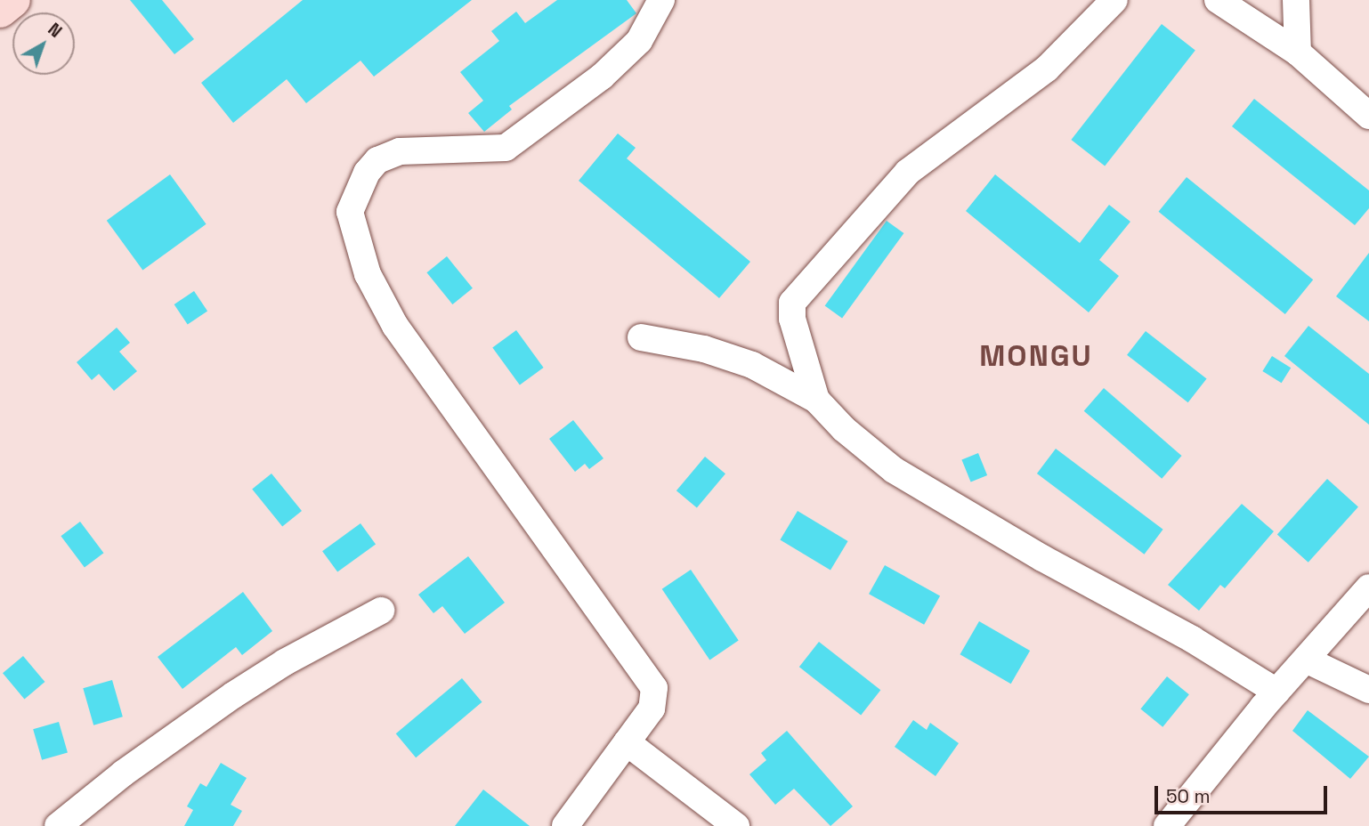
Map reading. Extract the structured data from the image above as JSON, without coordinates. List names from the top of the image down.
{
  "districts": ["MONGU"],
  "scale_bar": "50 m",
  "north": "top right"
}
